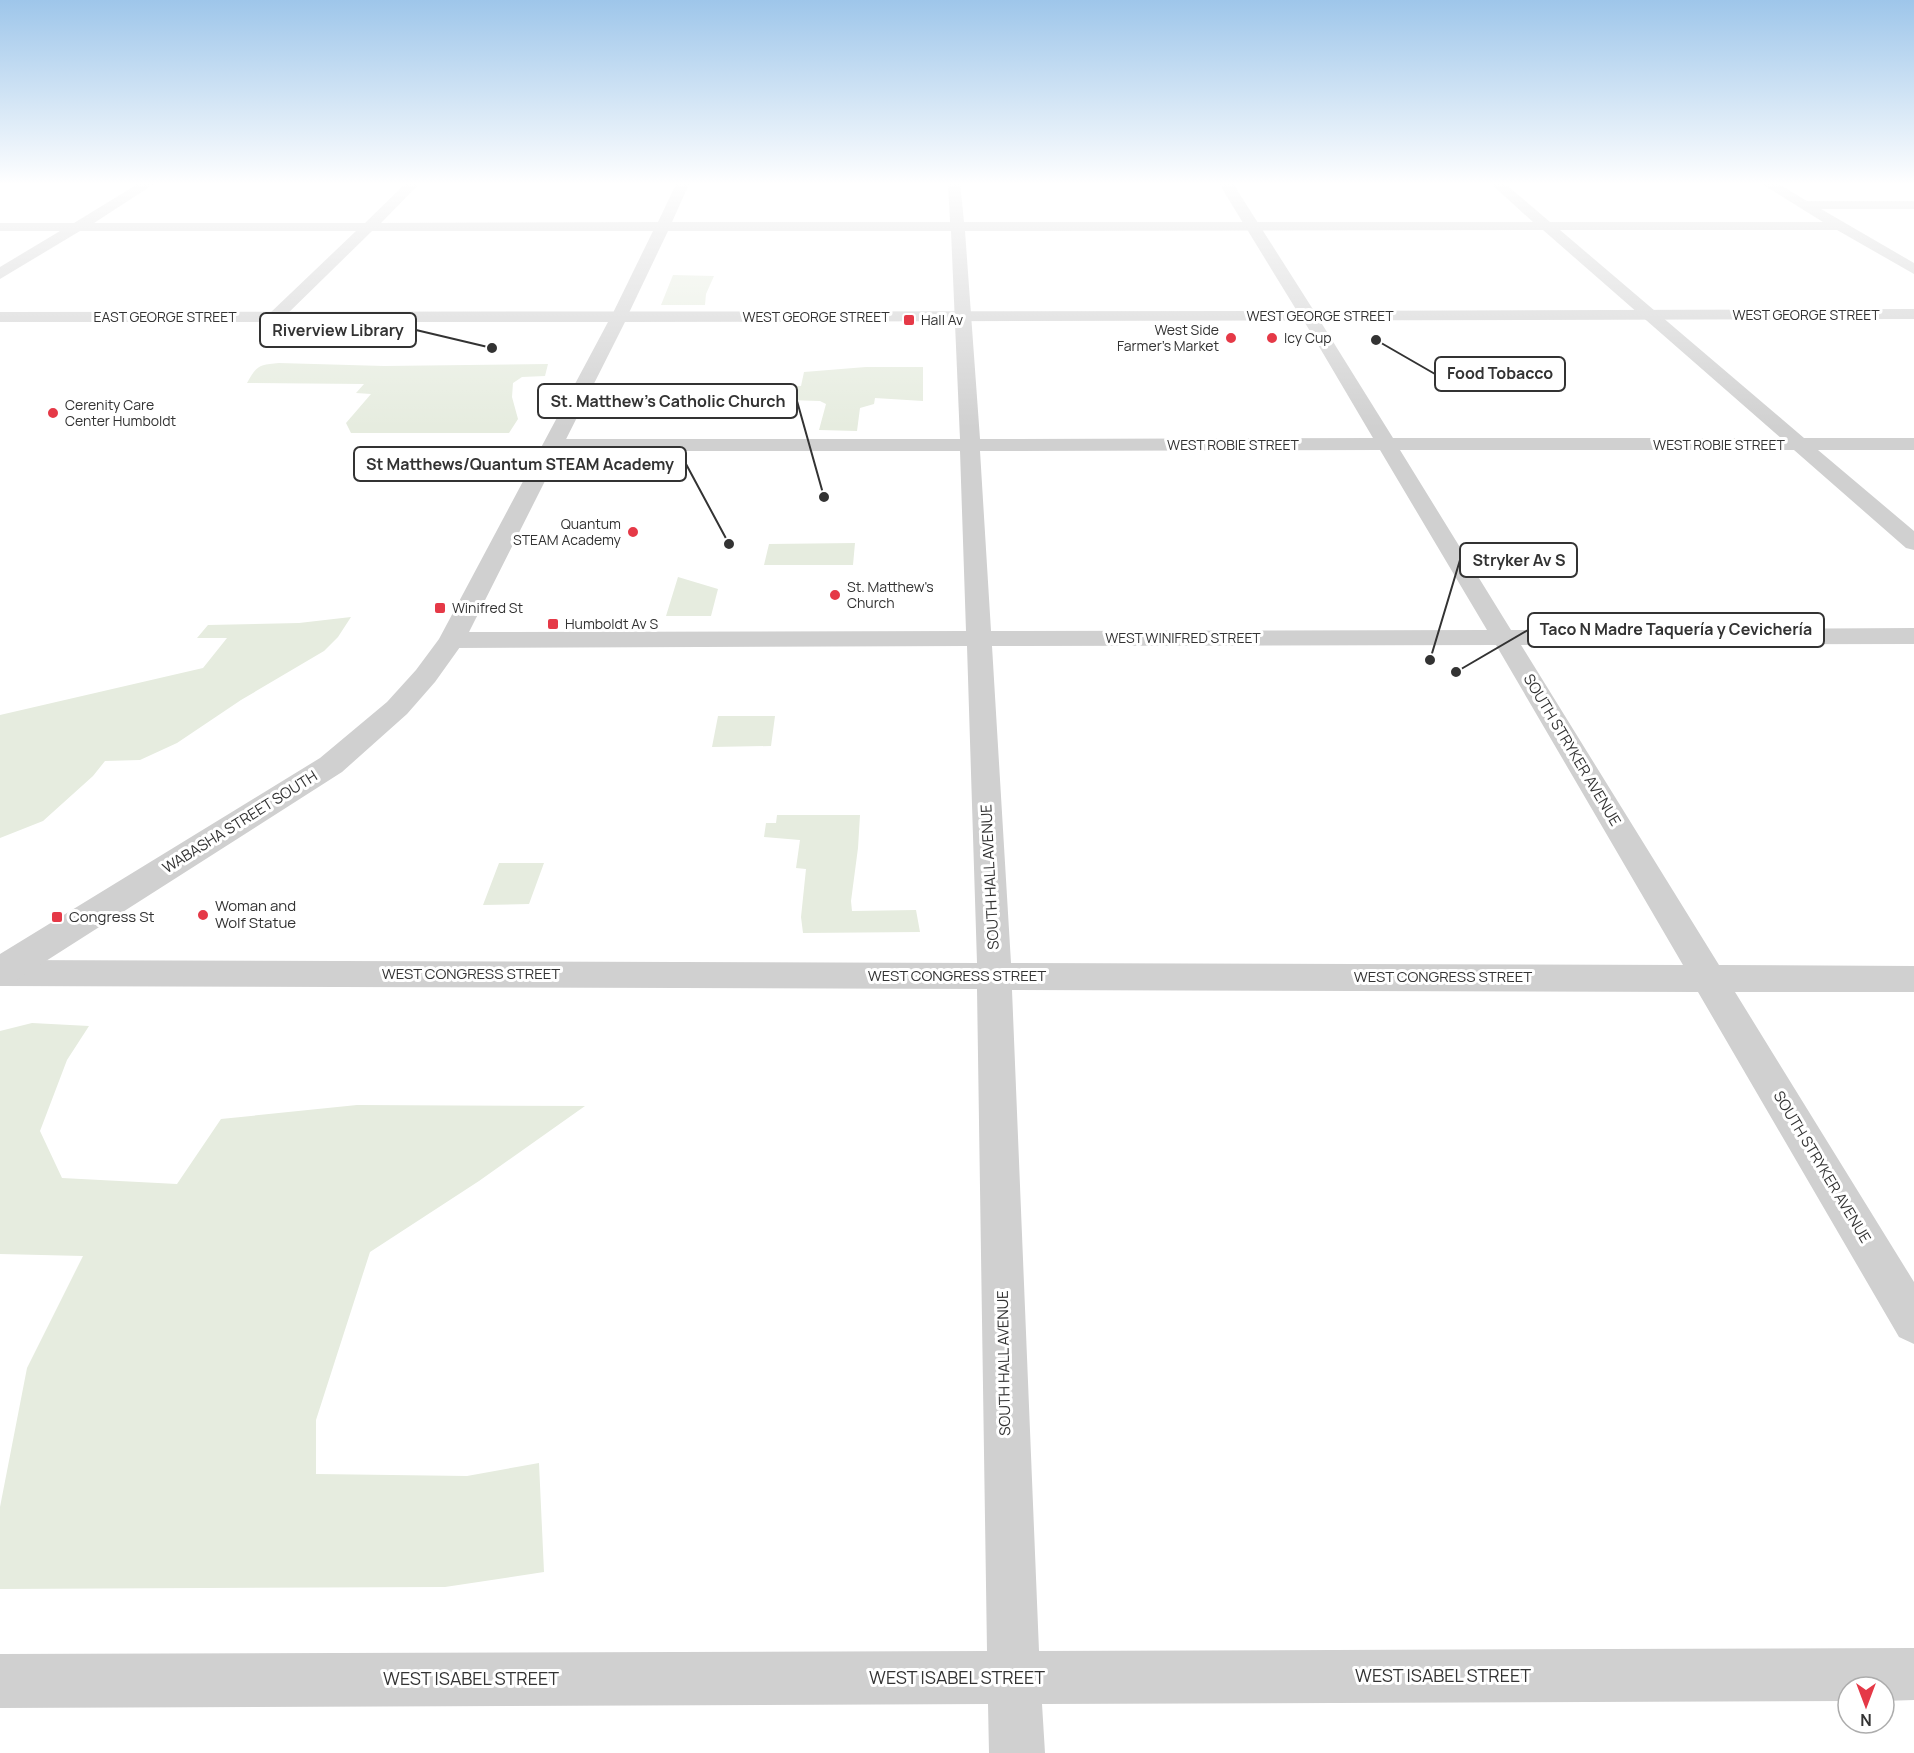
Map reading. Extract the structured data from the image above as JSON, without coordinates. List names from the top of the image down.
{
  "streets": {
    "street": [
      "WEST GEORGE STREET",
      "EAST GEORGE STREET",
      "WEST ROBIE STREET",
      "WEST WINIFRED STREET",
      "SOUTH STRYKER AVENUE",
      "WABASHA STREET SOUTH",
      "SOUTH HALL AVENUE",
      "WEST CONGRESS STREET",
      "WEST ISABEL STREET"
    ]
  },
  "crossings": [
    ["WEST GEORGE STREET", "EAST GEORGE STREET"],
    ["WEST GEORGE STREET", "SOUTH STRYKER AVENUE"],
    ["WEST GEORGE STREET", "WABASHA STREET SOUTH"],
    ["WEST GEORGE STREET", "SOUTH HALL AVENUE"],
    ["EAST GEORGE STREET", "WABASHA STREET SOUTH"],
    ["WEST ROBIE STREET", "SOUTH STRYKER AVENUE"],
    ["WEST ROBIE STREET", "WABASHA STREET SOUTH"],
    ["WEST ROBIE STREET", "SOUTH HALL AVENUE"],
    ["WEST WINIFRED STREET", "SOUTH STRYKER AVENUE"],
    ["WEST WINIFRED STREET", "WABASHA STREET SOUTH"],
    ["WEST WINIFRED STREET", "SOUTH HALL AVENUE"],
    ["SOUTH STRYKER AVENUE", "WEST CONGRESS STREET"],
    ["WABASHA STREET SOUTH", "WEST CONGRESS STREET"],
    ["SOUTH HALL AVENUE", "WEST CONGRESS STREET"],
    ["SOUTH HALL AVENUE", "WEST ISABEL STREET"]
  ],
  "places": {
    "transit": [
      "Hall Av",
      "Winifred St",
      "Humboldt Av S",
      "Congress St"
    ],
    "other": [
      "West Side Farmer's Market",
      "Icy Cup",
      "Food Tobacco",
      "Riverview Library",
      "Cerenity Care Center Humboldt",
      "St. Matthew's Catholic Church",
      "Quantum STEAM Academy",
      "St Matthews/Quantum STEAM Academy",
      "St. Matthew's Church",
      "Stryker Av S",
      "Taco N Madre Taquería y Cevichería",
      "Woman and Wolf Statue"
    ]
  },
  "north": "bottom"
}
